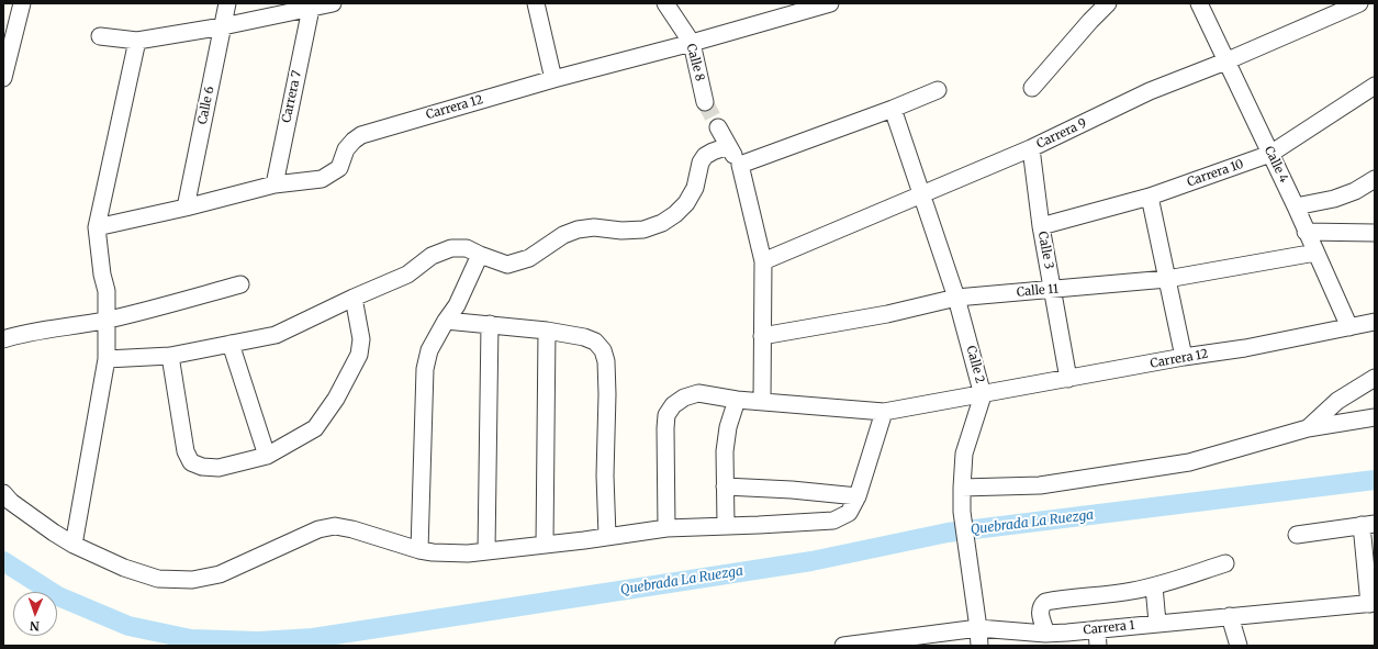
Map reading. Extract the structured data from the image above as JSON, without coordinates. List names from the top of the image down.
{
  "streets": {
    "street": [
      "Calle 8",
      "Carrera 7",
      "Calle 6",
      "Carrera 12",
      "Carrera 9",
      "Calle 4",
      "Carrera 10",
      "Calle 3",
      "Calle 11",
      "Calle 2",
      "Carrera 1"
    ]
  },
  "crossings": [
    ["Calle 8", "Carrera 12"],
    ["Carrera 7", "Carrera 12"],
    ["Calle 6", "Carrera 12"],
    ["Carrera 12", "Calle 4"],
    ["Carrera 12", "Calle 3"],
    ["Carrera 12", "Calle 2"],
    ["Carrera 9", "Calle 4"],
    ["Carrera 9", "Calle 3"],
    ["Carrera 9", "Calle 2"],
    ["Calle 4", "Carrera 10"],
    ["Calle 4", "Calle 11"],
    ["Carrera 10", "Calle 3"],
    ["Calle 3", "Calle 11"],
    ["Calle 11", "Calle 2"],
    ["Calle 2", "Carrera 1"]
  ],
  "water": ["Quebrada La Ruezga"],
  "north": "bottom"
}
